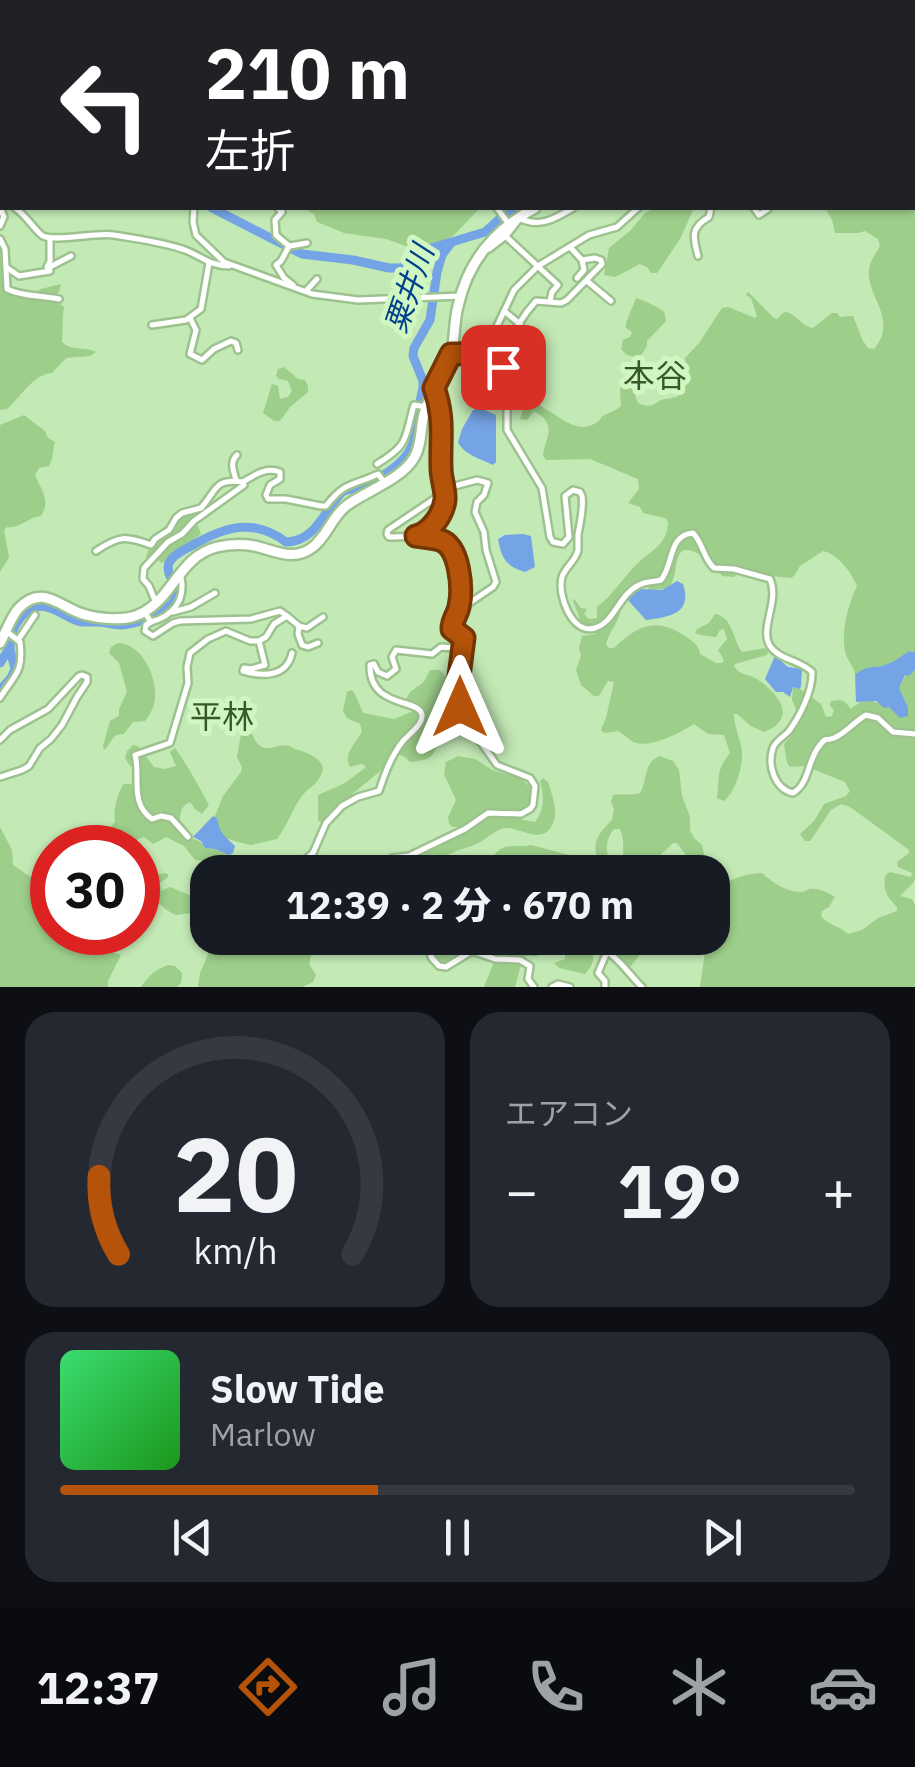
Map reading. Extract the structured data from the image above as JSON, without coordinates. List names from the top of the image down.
{
  "districts": ["本谷", "平林"],
  "water": ["粟井川"],
  "page": {
    "turn": ["210 m", "左折"],
    "limit": "30",
    "trip": "12:39 · 2 分 · 670 m",
    "tile": "エアコン",
    "heat": ["−", "19°", "+"],
    "song": ["Slow Tide", "Marlow"],
    "tabs": "12:37",
    "gauge": ["20", "km/h"]
  }
}
